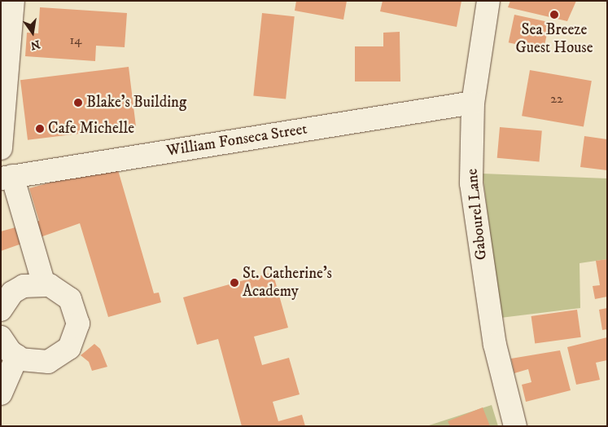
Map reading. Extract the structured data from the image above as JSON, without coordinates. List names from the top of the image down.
{
  "streets": {
    "street": ["William Fonseca Street", "Gabourel Lane"]
  },
  "crossings": [
    ["William Fonseca Street", "Gabourel Lane"]
  ],
  "places": [
    "Sea Breeze Guest House",
    "Blake's Building",
    "Cafe Michelle",
    "St. Catherine's Academy"
  ],
  "house_numbers": ["14", "22"],
  "north": "bottom"
}
